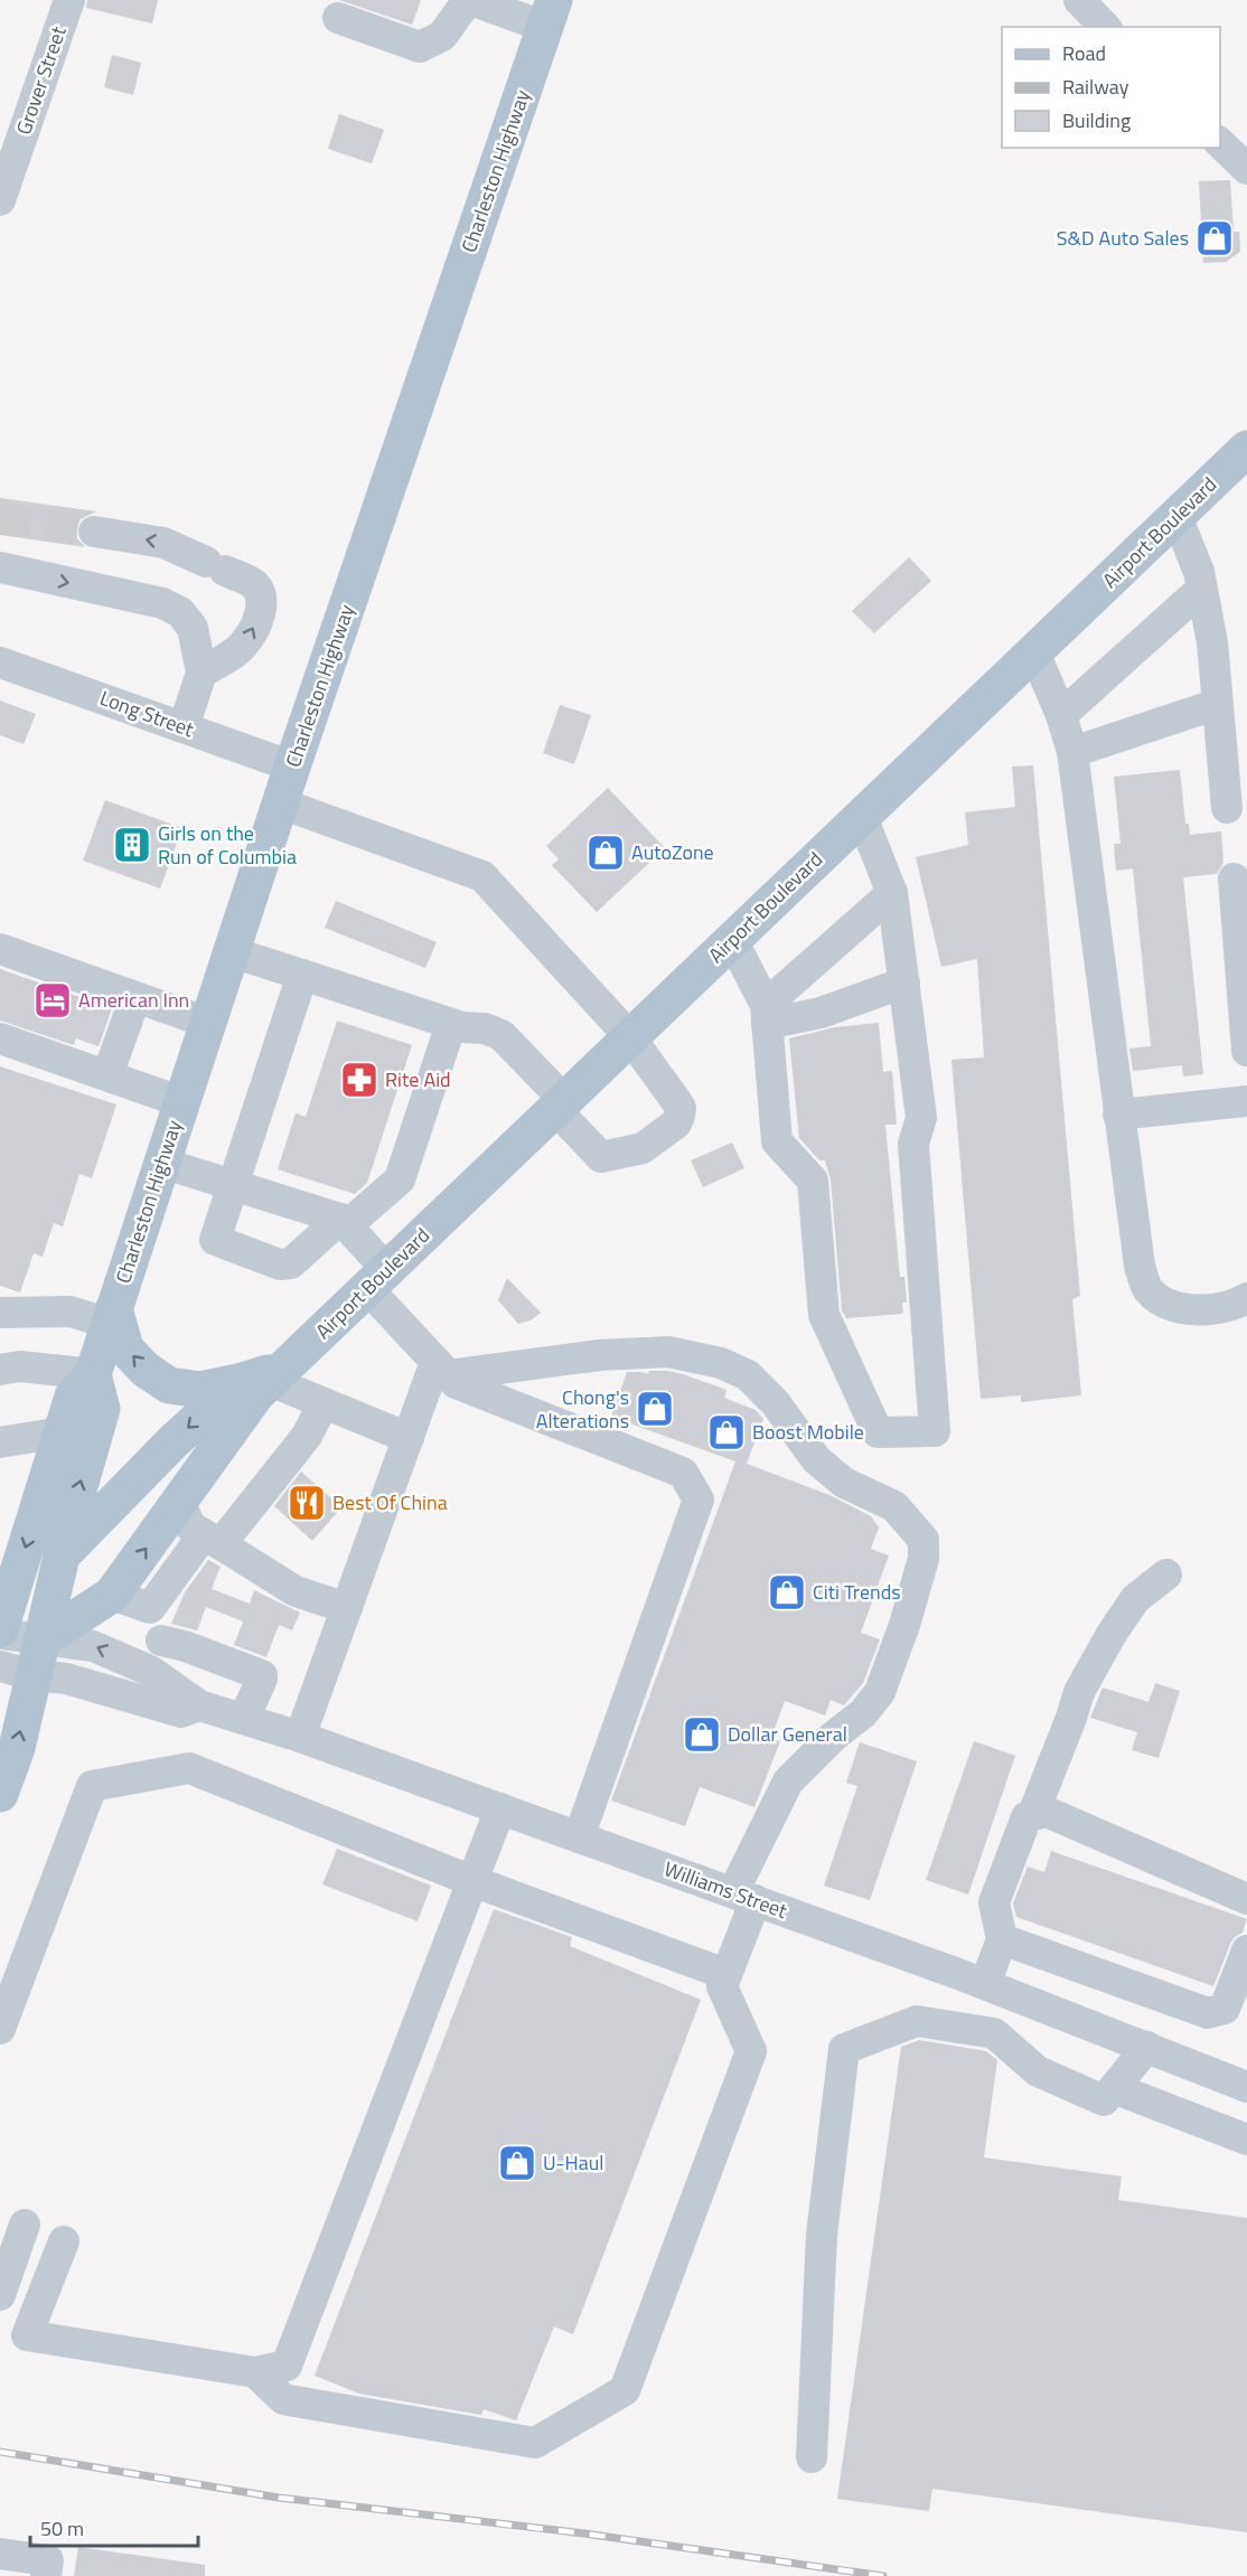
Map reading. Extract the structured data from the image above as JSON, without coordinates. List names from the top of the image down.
{
  "streets": {
    "main road": ["Charleston Highway", "Airport Boulevard"],
    "street": ["Grover Street", "Long Street", "Williams Street"]
  },
  "crossings": [
    ["Charleston Highway", "Airport Boulevard"],
    ["Charleston Highway", "Long Street"],
    ["Charleston Highway", "Williams Street"],
    ["Airport Boulevard", "Williams Street"]
  ],
  "places": {
    "shop": [
      "S&D Auto Sales",
      "AutoZone",
      "Chong's Alterations",
      "Boost Mobile",
      "Citi Trends",
      "Dollar General",
      "U-Haul"
    ],
    "building": ["Girls on the Run of Columbia"],
    "hotel": ["American Inn"],
    "pharmacy": ["Rite Aid"],
    "restaurant": ["Best Of China"]
  },
  "legend": ["Road", "Railway", "Building"],
  "scale_bar": "50 m"
}
